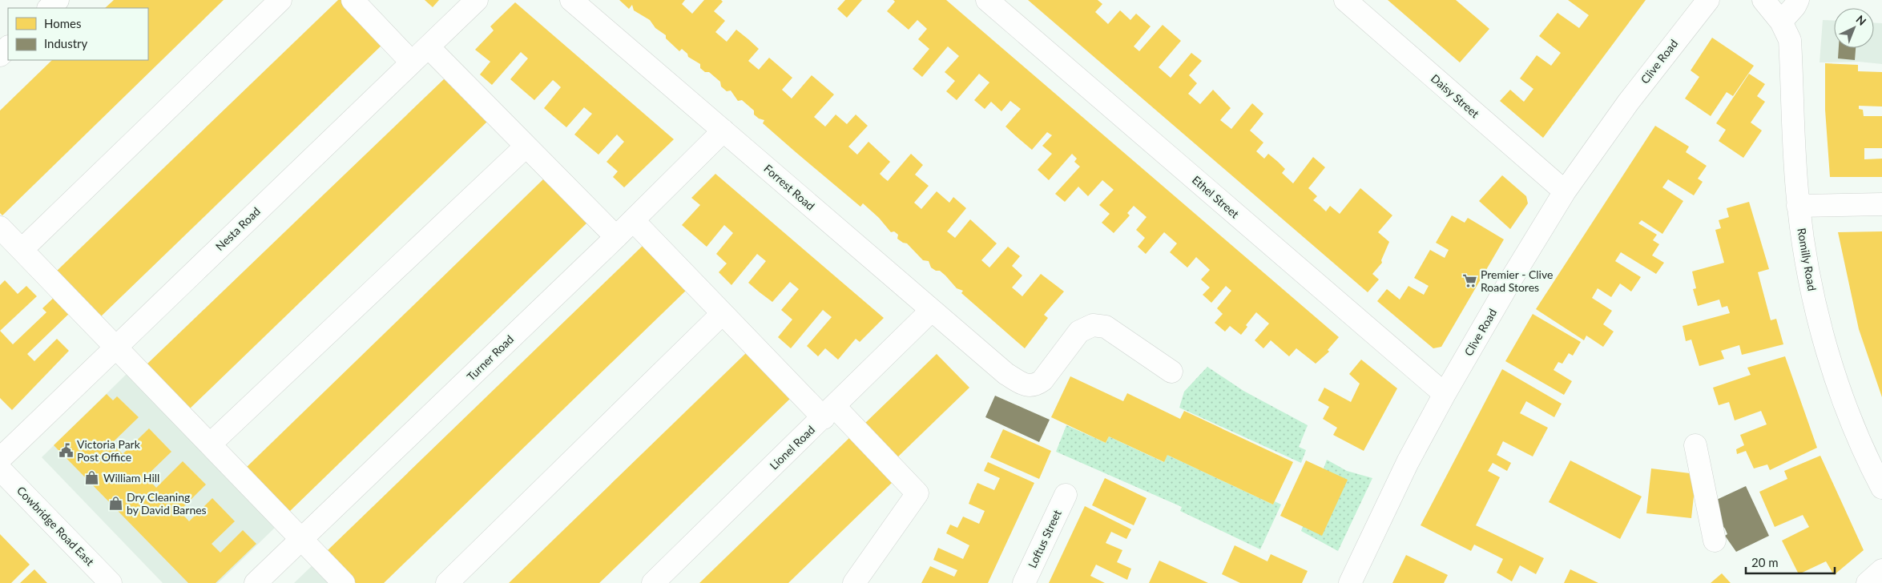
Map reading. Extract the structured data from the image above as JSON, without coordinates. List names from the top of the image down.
{
  "streets": {
    "street": [
      "Clive Road",
      "Daisy Street",
      "Forrest Road",
      "Ethel Street",
      "Nesta Road",
      "Romilly Road",
      "Turner Road",
      "Lionel Road",
      "Cowbridge Road East",
      "Loftus Street"
    ]
  },
  "crossings": [
    ["Clive Road", "Daisy Street"],
    ["Clive Road", "Ethel Street"],
    ["Forrest Road", "Turner Road"],
    ["Forrest Road", "Lionel Road"]
  ],
  "places": {
    "supermarket": ["Premier - Clive Road Stores"],
    "public building": ["Victoria Park Post Office"],
    "shop": ["William Hill", "Dry Cleaning by David Barnes"]
  },
  "legend": ["Homes", "Industry"],
  "scale_bar": "20 m",
  "north": "top right"
}
